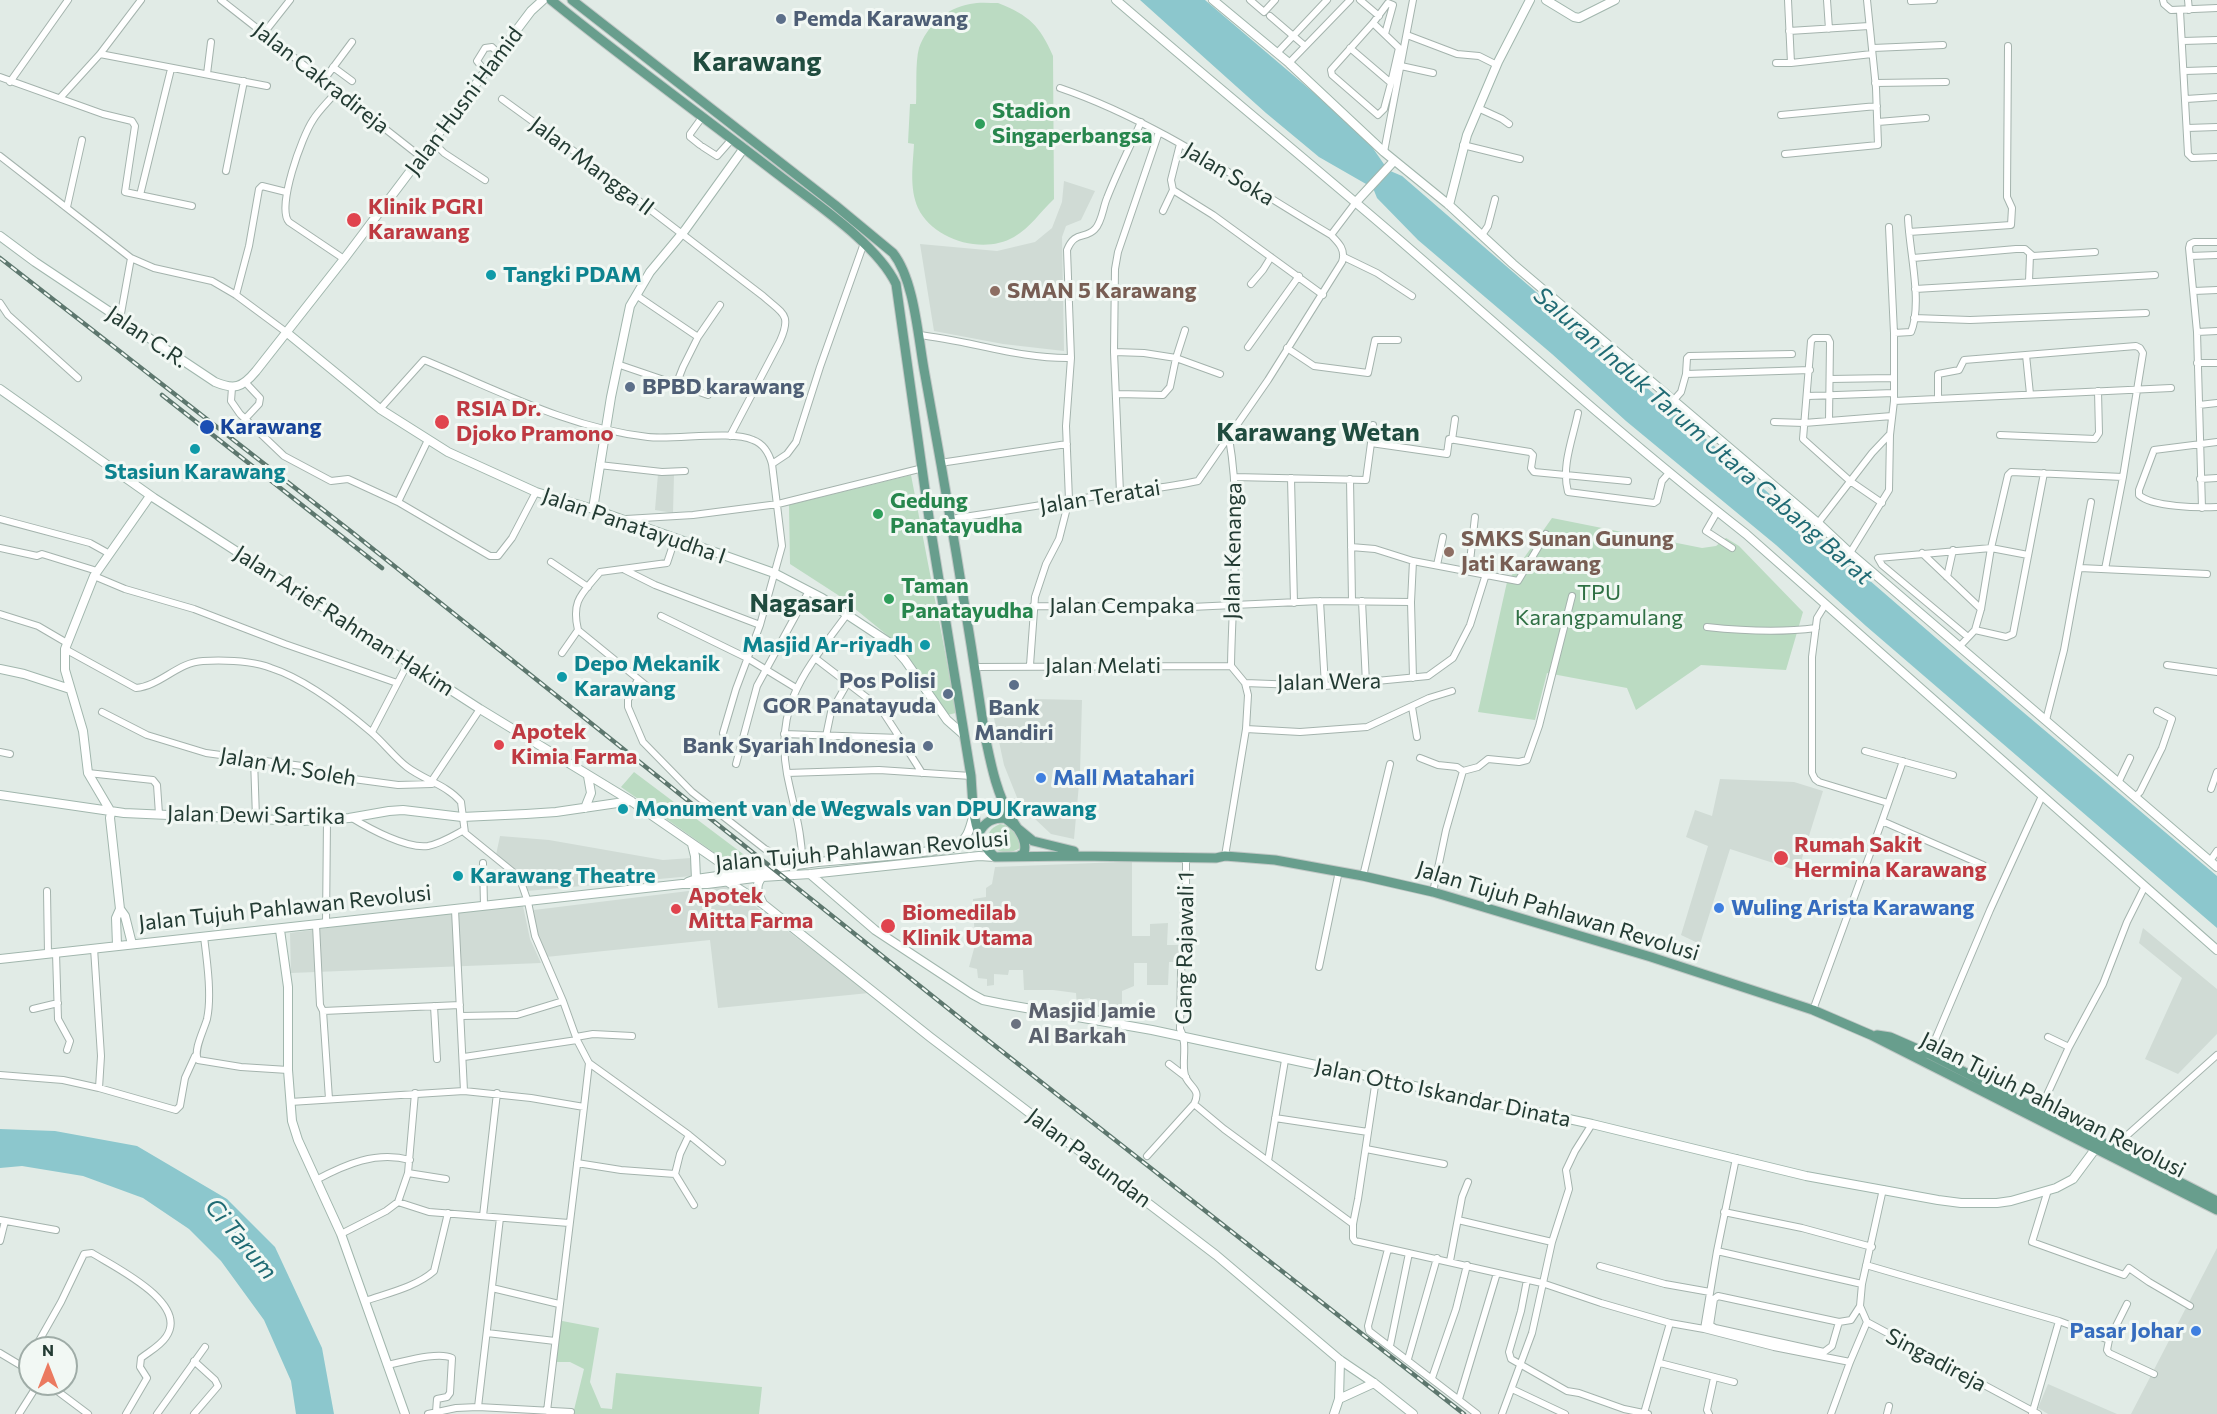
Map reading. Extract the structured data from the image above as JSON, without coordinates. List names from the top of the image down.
{
  "streets": {
    "main road": ["Jalan Tujuh Pahlawan Revolusi"],
    "street": [
      "Jalan Cakradireja",
      "Jalan Husni Hamid",
      "Jalan Mangga II",
      "Jalan Soka",
      "Jalan C.R.",
      "Jalan Teratai",
      "Jalan Panatayudha I",
      "Jalan Kenanga",
      "Jalan Cempaka",
      "Jalan Arief Rahman Hakim",
      "Jalan Melati",
      "Jalan Wera",
      "Jalan M. Soleh",
      "Jalan Dewi Sartika",
      "Gang Rajawali 1",
      "Jalan Otto Iskandar Dinata",
      "Jalan Pasundan",
      "Singadireja"
    ]
  },
  "crossings": [
    ["Jalan Cakradireja", "Jalan Husni Hamid"],
    ["Jalan Husni Hamid", "Jalan Panatayudha I"],
    ["Jalan Teratai", "Jalan Kenanga"],
    ["Jalan Kenanga", "Jalan Cempaka"],
    ["Jalan Kenanga", "Jalan Melati"],
    ["Jalan Cempaka", "Jalan Melati"],
    ["Jalan Arief Rahman Hakim", "Jalan Dewi Sartika"],
    ["Jalan Arief Rahman Hakim", "Jalan Tujuh Pahlawan Revolusi"],
    ["Jalan Tujuh Pahlawan Revolusi", "Gang Rajawali 1"],
    ["Jalan Tujuh Pahlawan Revolusi", "Jalan Otto Iskandar Dinata"],
    ["Jalan Tujuh Pahlawan Revolusi", "Jalan Pasundan"],
    ["Gang Rajawali 1", "Jalan Otto Iskandar Dinata"]
  ],
  "districts": ["Karawang", "Karawang Wetan", "Nagasari"],
  "water": ["Saluran Induk Tarum Utara Cabang Barat", "Ci Tarum"],
  "parks": ["TPU Karangpamulang"],
  "places": [
    "Pemda Karawang",
    "Stadion Singaperbangsa",
    "Klinik PGRI Karawang",
    "Tangki PDAM",
    "SMAN 5 Karawang",
    "BPBD karawang",
    "RSIA Dr. Djoko Pramono",
    "Karawang",
    "Stasiun Karawang",
    "Gedung Panatayudha",
    "SMKS Sunan Gunung Jati Karawang",
    "Taman Panatayudha",
    "Masjid Ar-riyadh",
    "Depo Mekanik Karawang",
    "Bank Mandiri",
    "Pos Polisi GOR Panatayuda",
    "Apotek Kimia Farma",
    "Bank Syariah Indonesia",
    "Mall Matahari",
    "Monument van de Wegwals van DPU Krawang",
    "Rumah Sakit Hermina Karawang",
    "Karawang Theatre",
    "Wuling Arista Karawang",
    "Apotek Mitta Farma",
    "Biomedilab Klinik Utama",
    "Masjid Jamie Al Barkah",
    "Pasar Johar"
  ],
  "north": "top"
}
